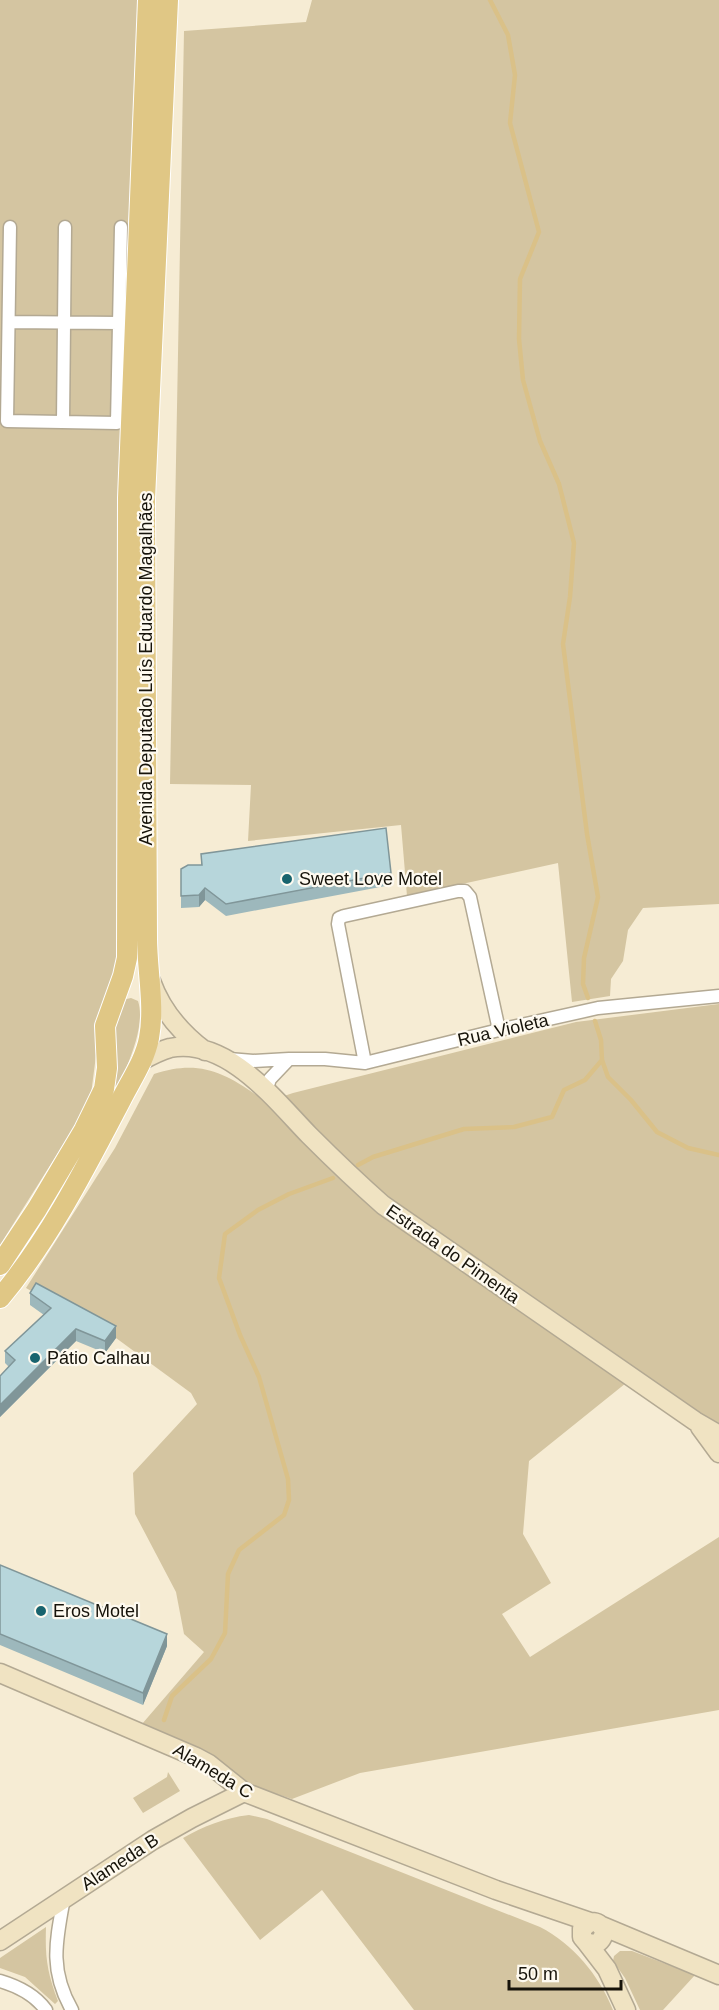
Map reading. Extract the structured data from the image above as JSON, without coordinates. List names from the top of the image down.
{
  "streets": {
    "main road": ["Avenida Deputado Luís Eduardo Magalhães"],
    "street": [
      "Rua Violeta",
      "Estrada do Pimenta",
      "Alameda C",
      "Alameda B"
    ]
  },
  "crossings": [
    ["Avenida Deputado Luís Eduardo Magalhães", "Estrada do Pimenta"],
    ["Rua Violeta", "Estrada do Pimenta"],
    ["Alameda C", "Alameda B"]
  ],
  "places": ["Sweet Love Motel", "Pátio Calhau", "Eros Motel"],
  "scale_bar": "50 m"
}
